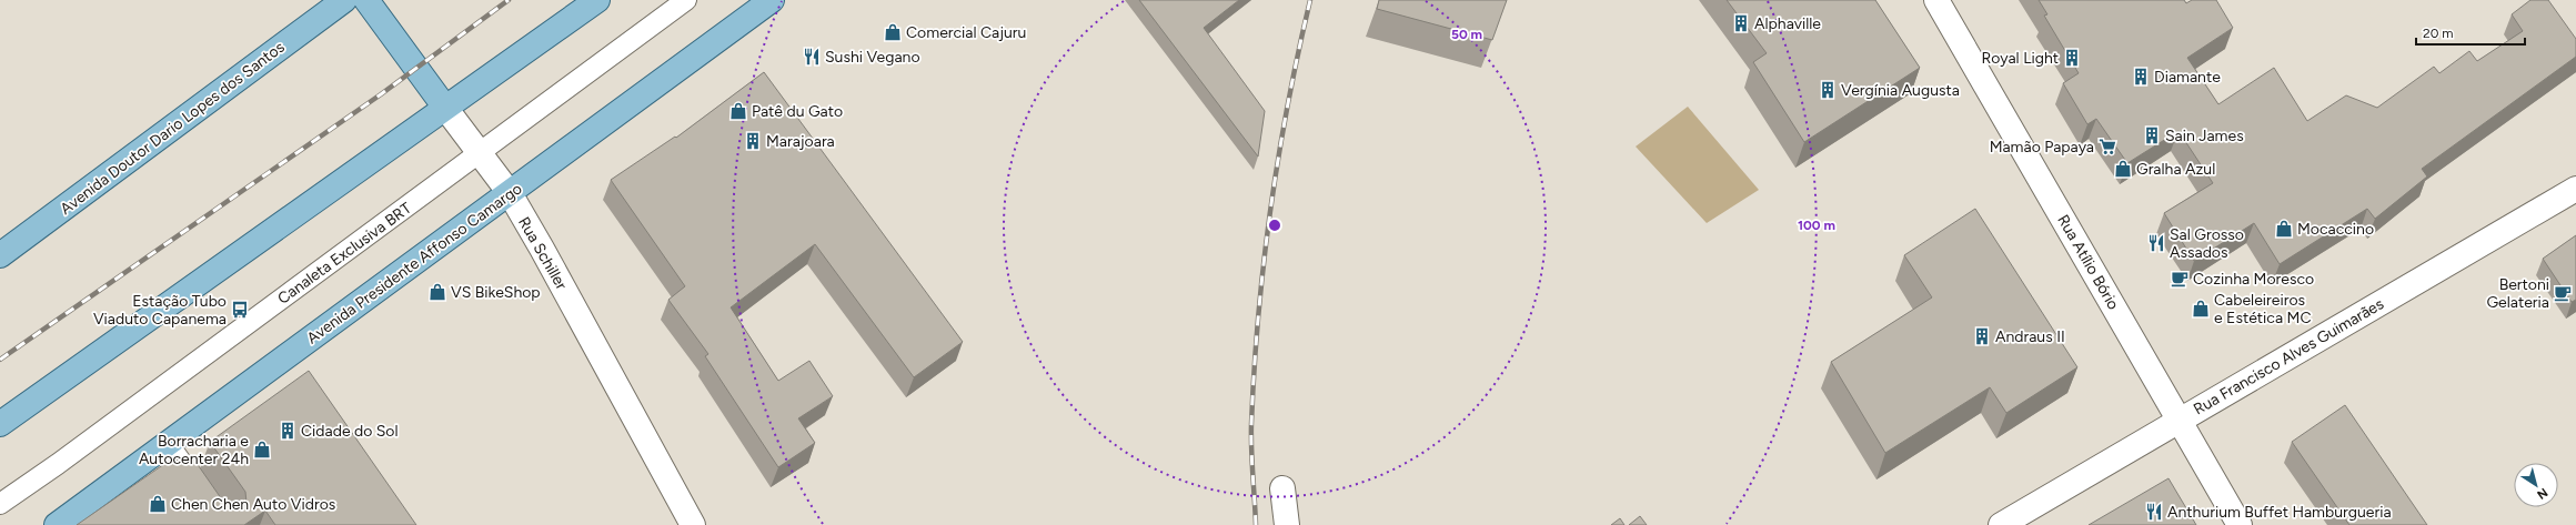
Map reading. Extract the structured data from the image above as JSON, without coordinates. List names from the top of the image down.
{
  "streets": {
    "main road": ["Avenida Doutor Dario Lopes dos Santos", "Rua Schiller", "Avenida Presidente Affonso Camargo"],
    "street": ["Rua Atílio Bório", "Rua Francisco Alves Guimarães"],
    "lane": ["Canaleta Exclusiva BRT"]
  },
  "crossings": [
    ["Canaleta Exclusiva BRT", "Rua Schiller"],
    ["Rua Schiller", "Avenida Presidente Affonso Camargo"],
    ["Rua Atílio Bório", "Rua Francisco Alves Guimarães"]
  ],
  "places": {
    "building": [
      "Alphaville",
      "Royal Light",
      "Diamante",
      "Vergínia Augusta",
      "Sain James",
      "Marajoara",
      "Andraus II",
      "Cidade do Sol"
    ],
    "shop": [
      "Comercial Cajuru",
      "Patê du Gato",
      "Gralha Azul",
      "Mocaccino",
      "VS BikeShop",
      "Cabeleireiros e Estética MC",
      "Borracharia e Autocenter 24h",
      "Chen Chen Auto Vidros"
    ],
    "restaurant": ["Sushi Vegano", "Sal Grosso Assados", "Anthurium Buffet Hamburgueria"],
    "supermarket": ["Mamão Papaya"],
    "cafe": ["Cozinha Moresco", "Bertoni Gelateria"],
    "bus stop": ["Estação Tubo Viaduto Capanema"]
  },
  "scale_bar": "20 m",
  "north": "bottom right",
  "rings": ["50 m", "100 m"]
}
